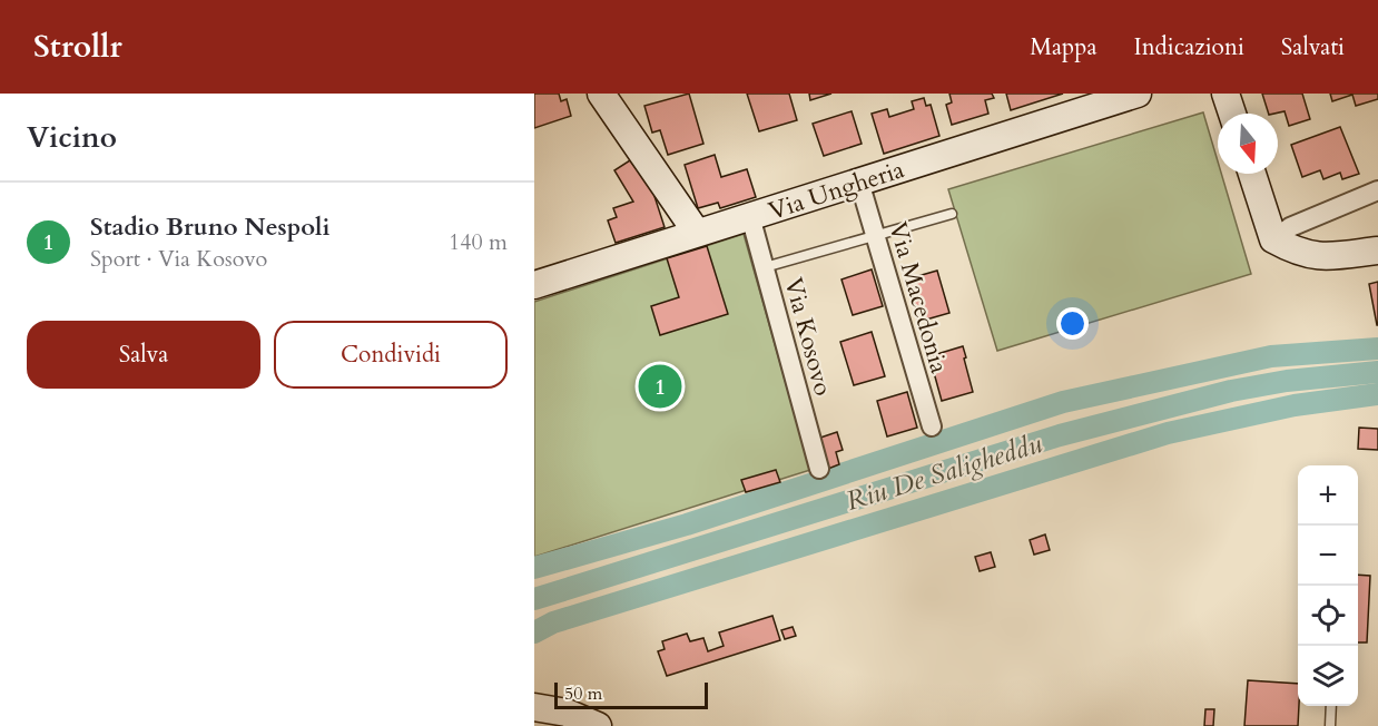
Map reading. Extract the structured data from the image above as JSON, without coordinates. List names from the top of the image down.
{
  "streets": {
    "street": ["Via Ungheria", "Via Macedonia", "Via Kosovo"]
  },
  "crossings": [
    ["Via Ungheria", "Via Macedonia"],
    ["Via Ungheria", "Via Kosovo"]
  ],
  "water": ["Riu De Saligheddu"],
  "scale_bar": "50 m",
  "north": "bottom",
  "page": {
    "header": "Strollr",
    "nav": ["Mappa", "Indicazioni", "Salvati"],
    "heading": "Vicino",
    "list": [
      {
        "mark": "1",
        "name": "Stadio Bruno Nespoli",
        "note": "Sport · Via Kosovo",
        "value": "140 m"
      }
    ],
    "buttons": ["Salva", "Condividi"],
    "pins": "1",
    "map_buttons": ["+", "−"],
    "scale": "50 m"
  }
}
